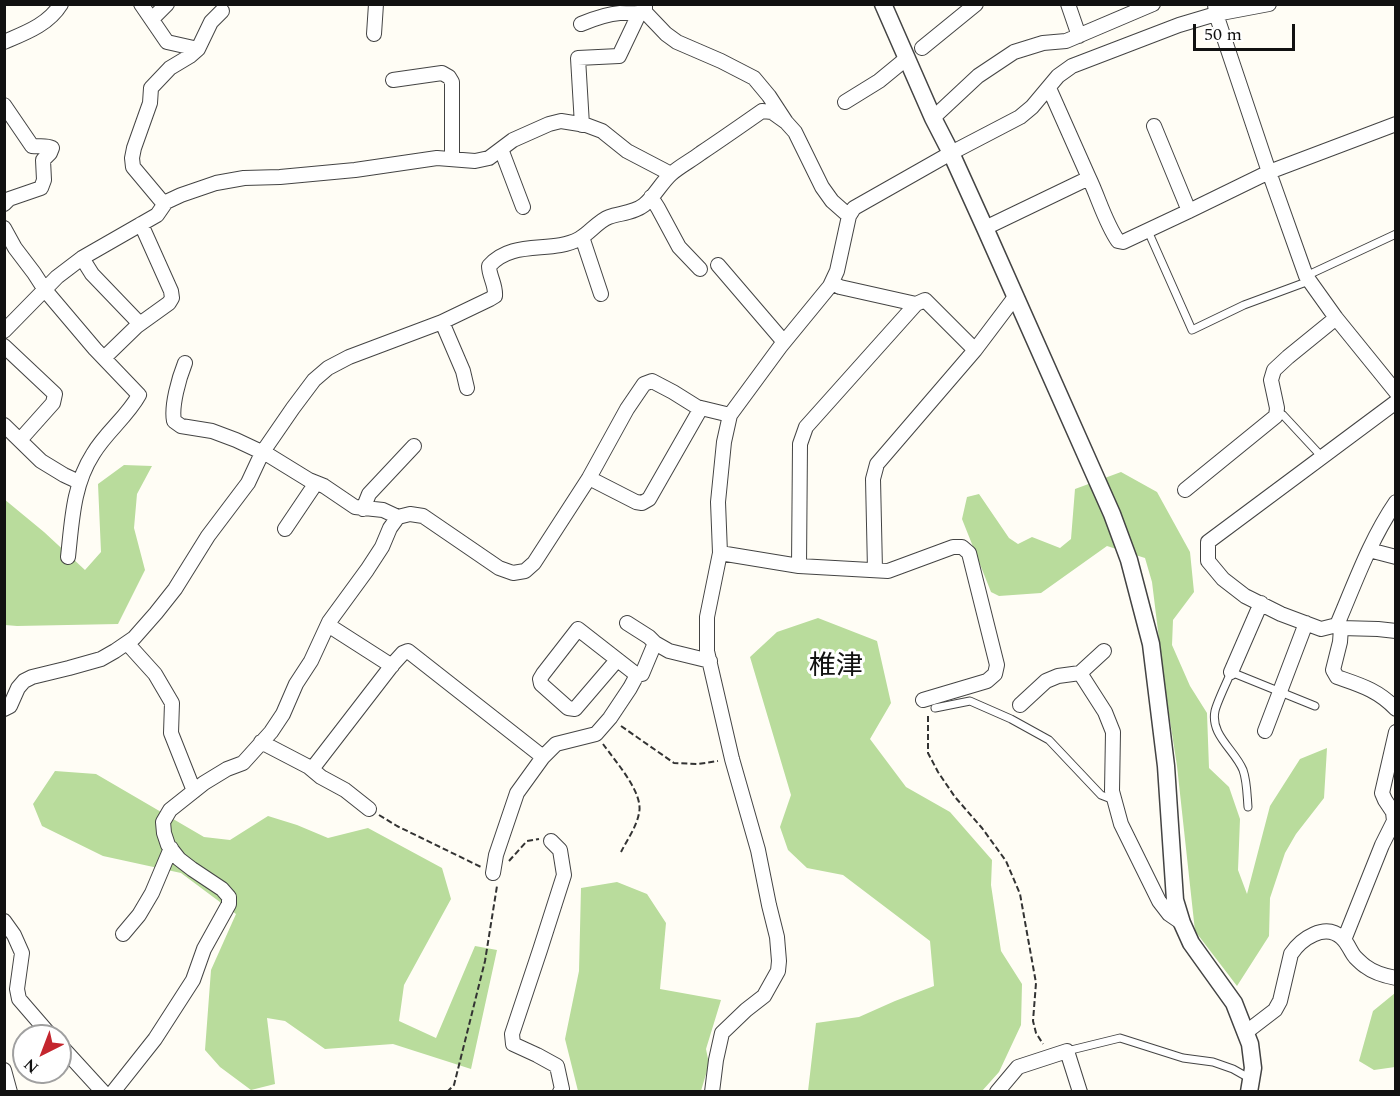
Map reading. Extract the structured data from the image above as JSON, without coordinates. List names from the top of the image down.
{
  "districts": ["椎津"],
  "scale_bar": "50 m",
  "north": "bottom left"
}
